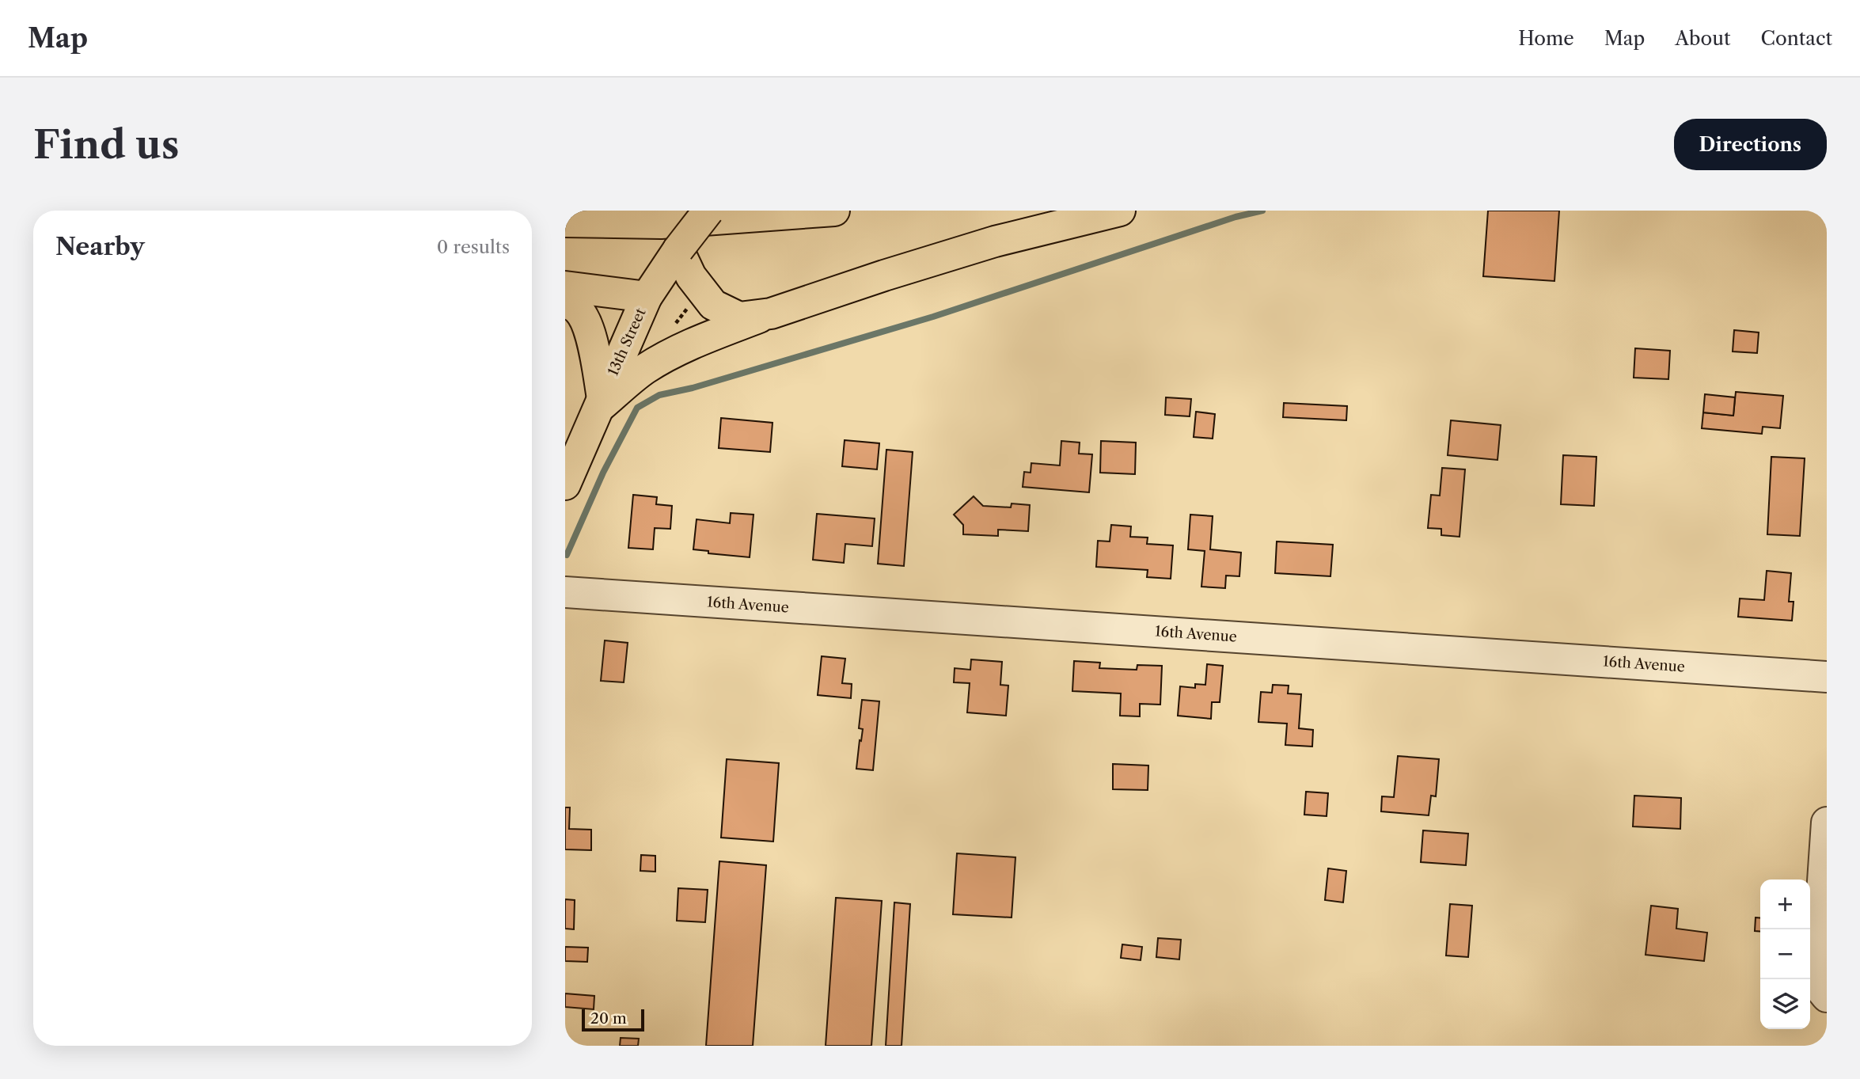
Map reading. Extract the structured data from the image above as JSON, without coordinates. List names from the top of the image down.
{
  "streets": {
    "main road": ["13th Street"],
    "street": ["16th Avenue"]
  },
  "scale_bar": "20 m",
  "page": {
    "header": "Map",
    "nav": [
      "Home",
      "Map",
      "About",
      "Contact"
    ],
    "buttons": "Directions",
    "title": "Find us",
    "heading": ["Nearby", "0 results"],
    "map_buttons": ["+", "−"],
    "scale": "20 m"
  }
}
